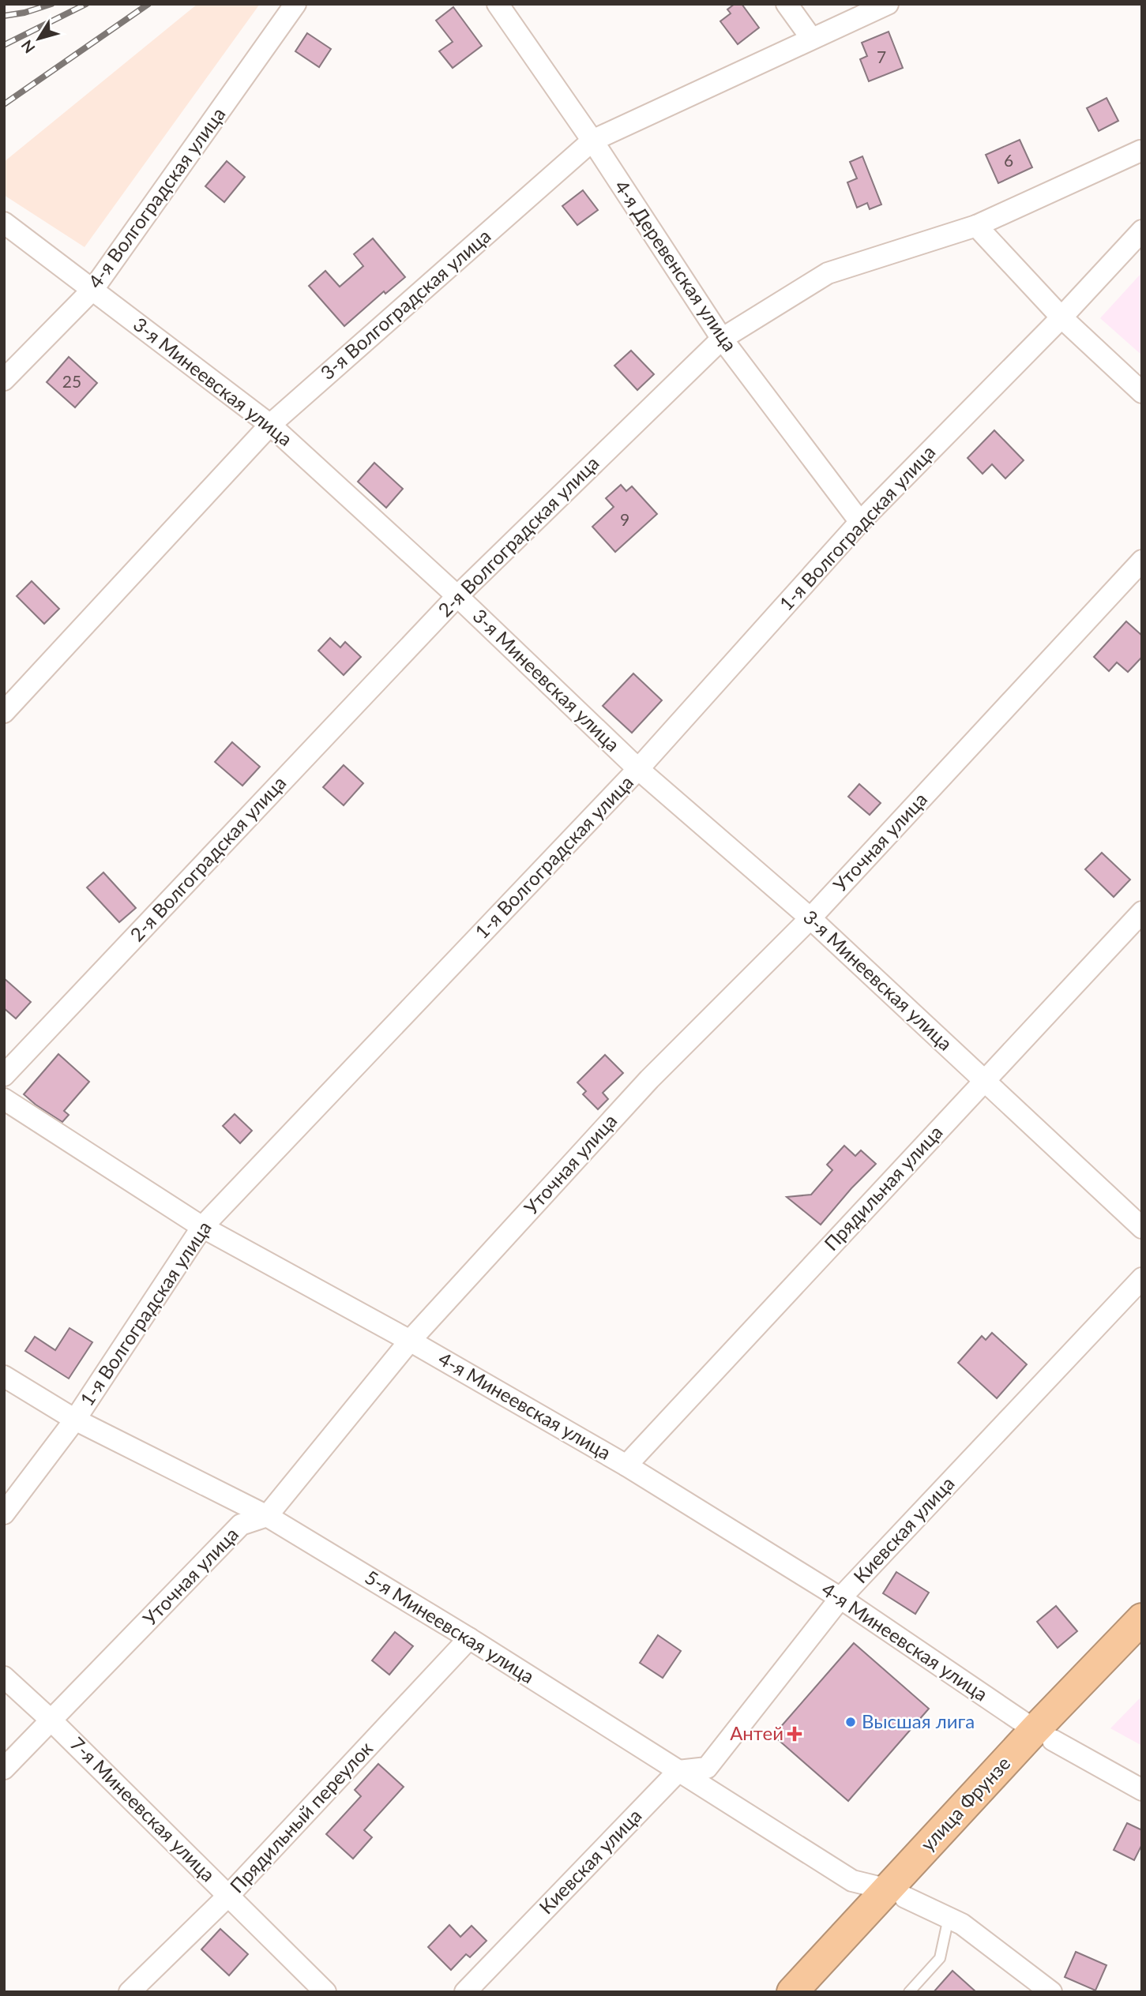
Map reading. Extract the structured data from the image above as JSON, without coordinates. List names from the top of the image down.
{
  "streets": {
    "highway": ["улица Фрунзе"],
    "street": [
      "4-я Волгоградская улица",
      "4-я Деревенская улица",
      "3-я Волгоградская улица",
      "3-я Минеевская улица",
      "1-я Волгоградская улица",
      "2-я Волгоградская улица",
      "Уточная улица",
      "Прядильная улица",
      "4-я Минеевская улица",
      "Киевская улица",
      "5-я Минеевская улица",
      "7-я Минеевская улица",
      "Прядильный переулок"
    ]
  },
  "crossings": [
    ["4-я Волгоградская улица", "3-я Минеевская улица"],
    ["4-я Деревенская улица", "3-я Волгоградская улица"],
    ["4-я Деревенская улица", "1-я Волгоградская улица"],
    ["4-я Деревенская улица", "2-я Волгоградская улица"],
    ["3-я Волгоградская улица", "3-я Минеевская улица"],
    ["3-я Минеевская улица", "1-я Волгоградская улица"],
    ["3-я Минеевская улица", "2-я Волгоградская улица"],
    ["3-я Минеевская улица", "Уточная улица"],
    ["3-я Минеевская улица", "Прядильная улица"],
    ["1-я Волгоградская улица", "4-я Минеевская улица"],
    ["1-я Волгоградская улица", "5-я Минеевская улица"],
    ["Уточная улица", "4-я Минеевская улица"],
    ["Уточная улица", "5-я Минеевская улица"],
    ["Уточная улица", "7-я Минеевская улица"],
    ["Прядильная улица", "4-я Минеевская улица"],
    ["4-я Минеевская улица", "Киевская улица"],
    ["4-я Минеевская улица", "улица Фрунзе"],
    ["Киевская улица", "5-я Минеевская улица"],
    ["5-я Минеевская улица", "улица Фрунзе"],
    ["5-я Минеевская улица", "Прядильный переулок"],
    ["7-я Минеевская улица", "Прядильный переулок"]
  ],
  "places": {
    "other": ["Высшая лига"],
    "health": ["Антей"]
  },
  "house_numbers": [
    "7",
    "6",
    "25",
    "9"
  ],
  "north": "bottom left"
}
